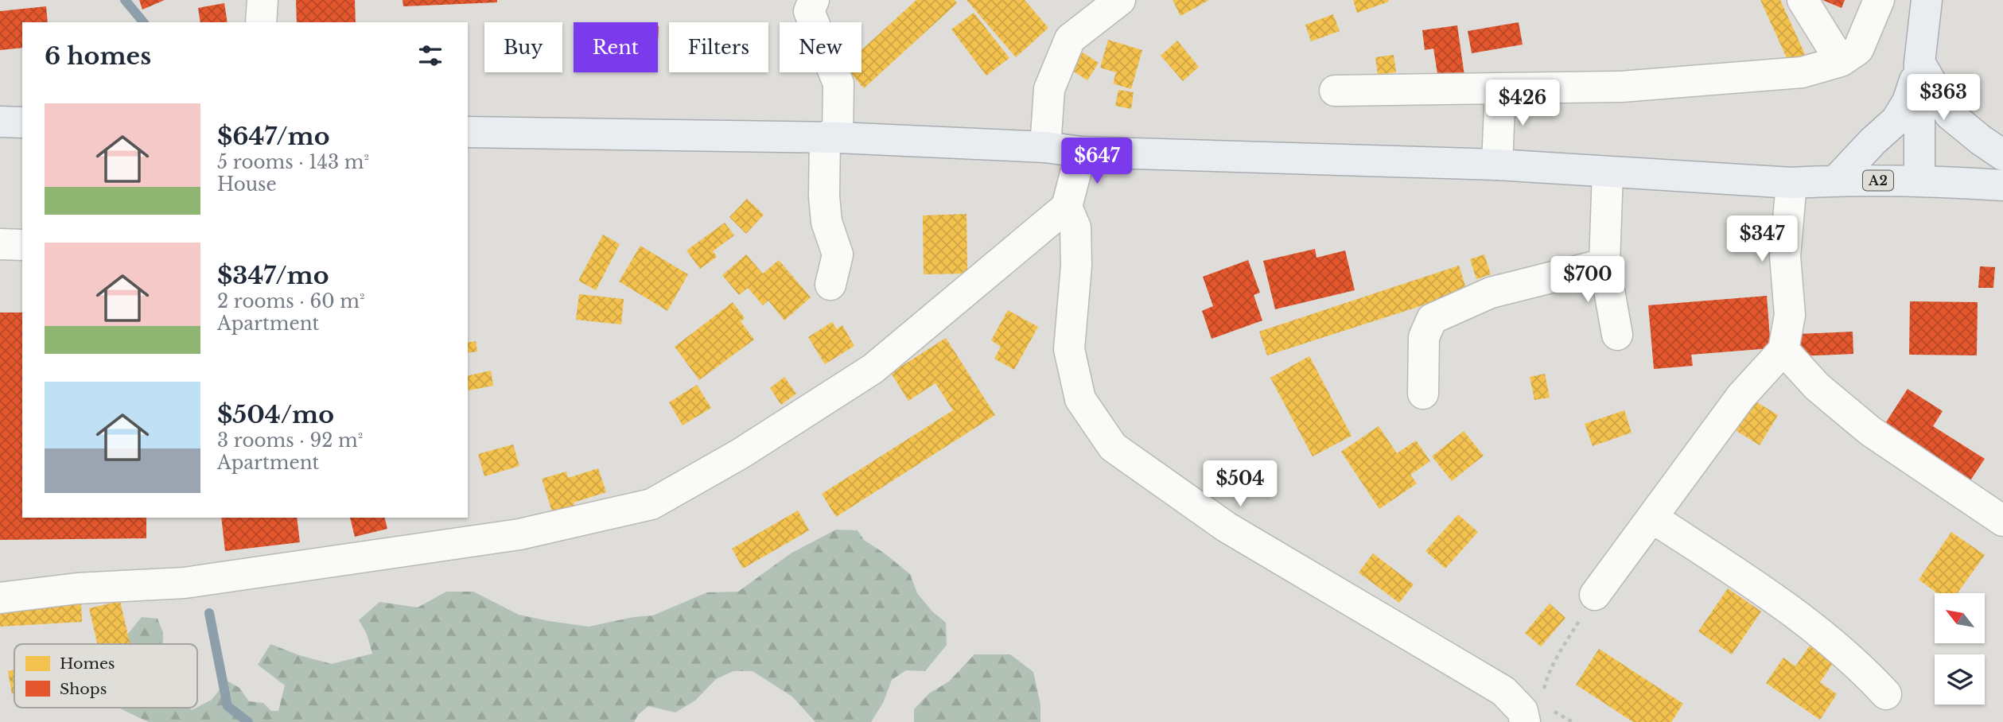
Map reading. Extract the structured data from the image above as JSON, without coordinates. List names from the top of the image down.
{
  "streets": {
    "main road": ["A2"]
  },
  "legend": ["Homes", "Shops"],
  "north": "top left",
  "page": {
    "chip": [
      "Buy",
      "Rent",
      "Filters",
      "New"
    ],
    "heading": "6 homes",
    "price": [
      "$363",
      "$426",
      "$647",
      "$347",
      "$700",
      "$504"
    ],
    "list": [
      {
        "name": "$647/mo",
        "note": "5 rooms · 143 m² · House"
      },
      {
        "name": "$347/mo",
        "note": "2 rooms · 60 m² · Apartment"
      },
      {
        "name": "$504/mo",
        "note": "3 rooms · 92 m² · Apartment"
      }
    ]
  }
}
